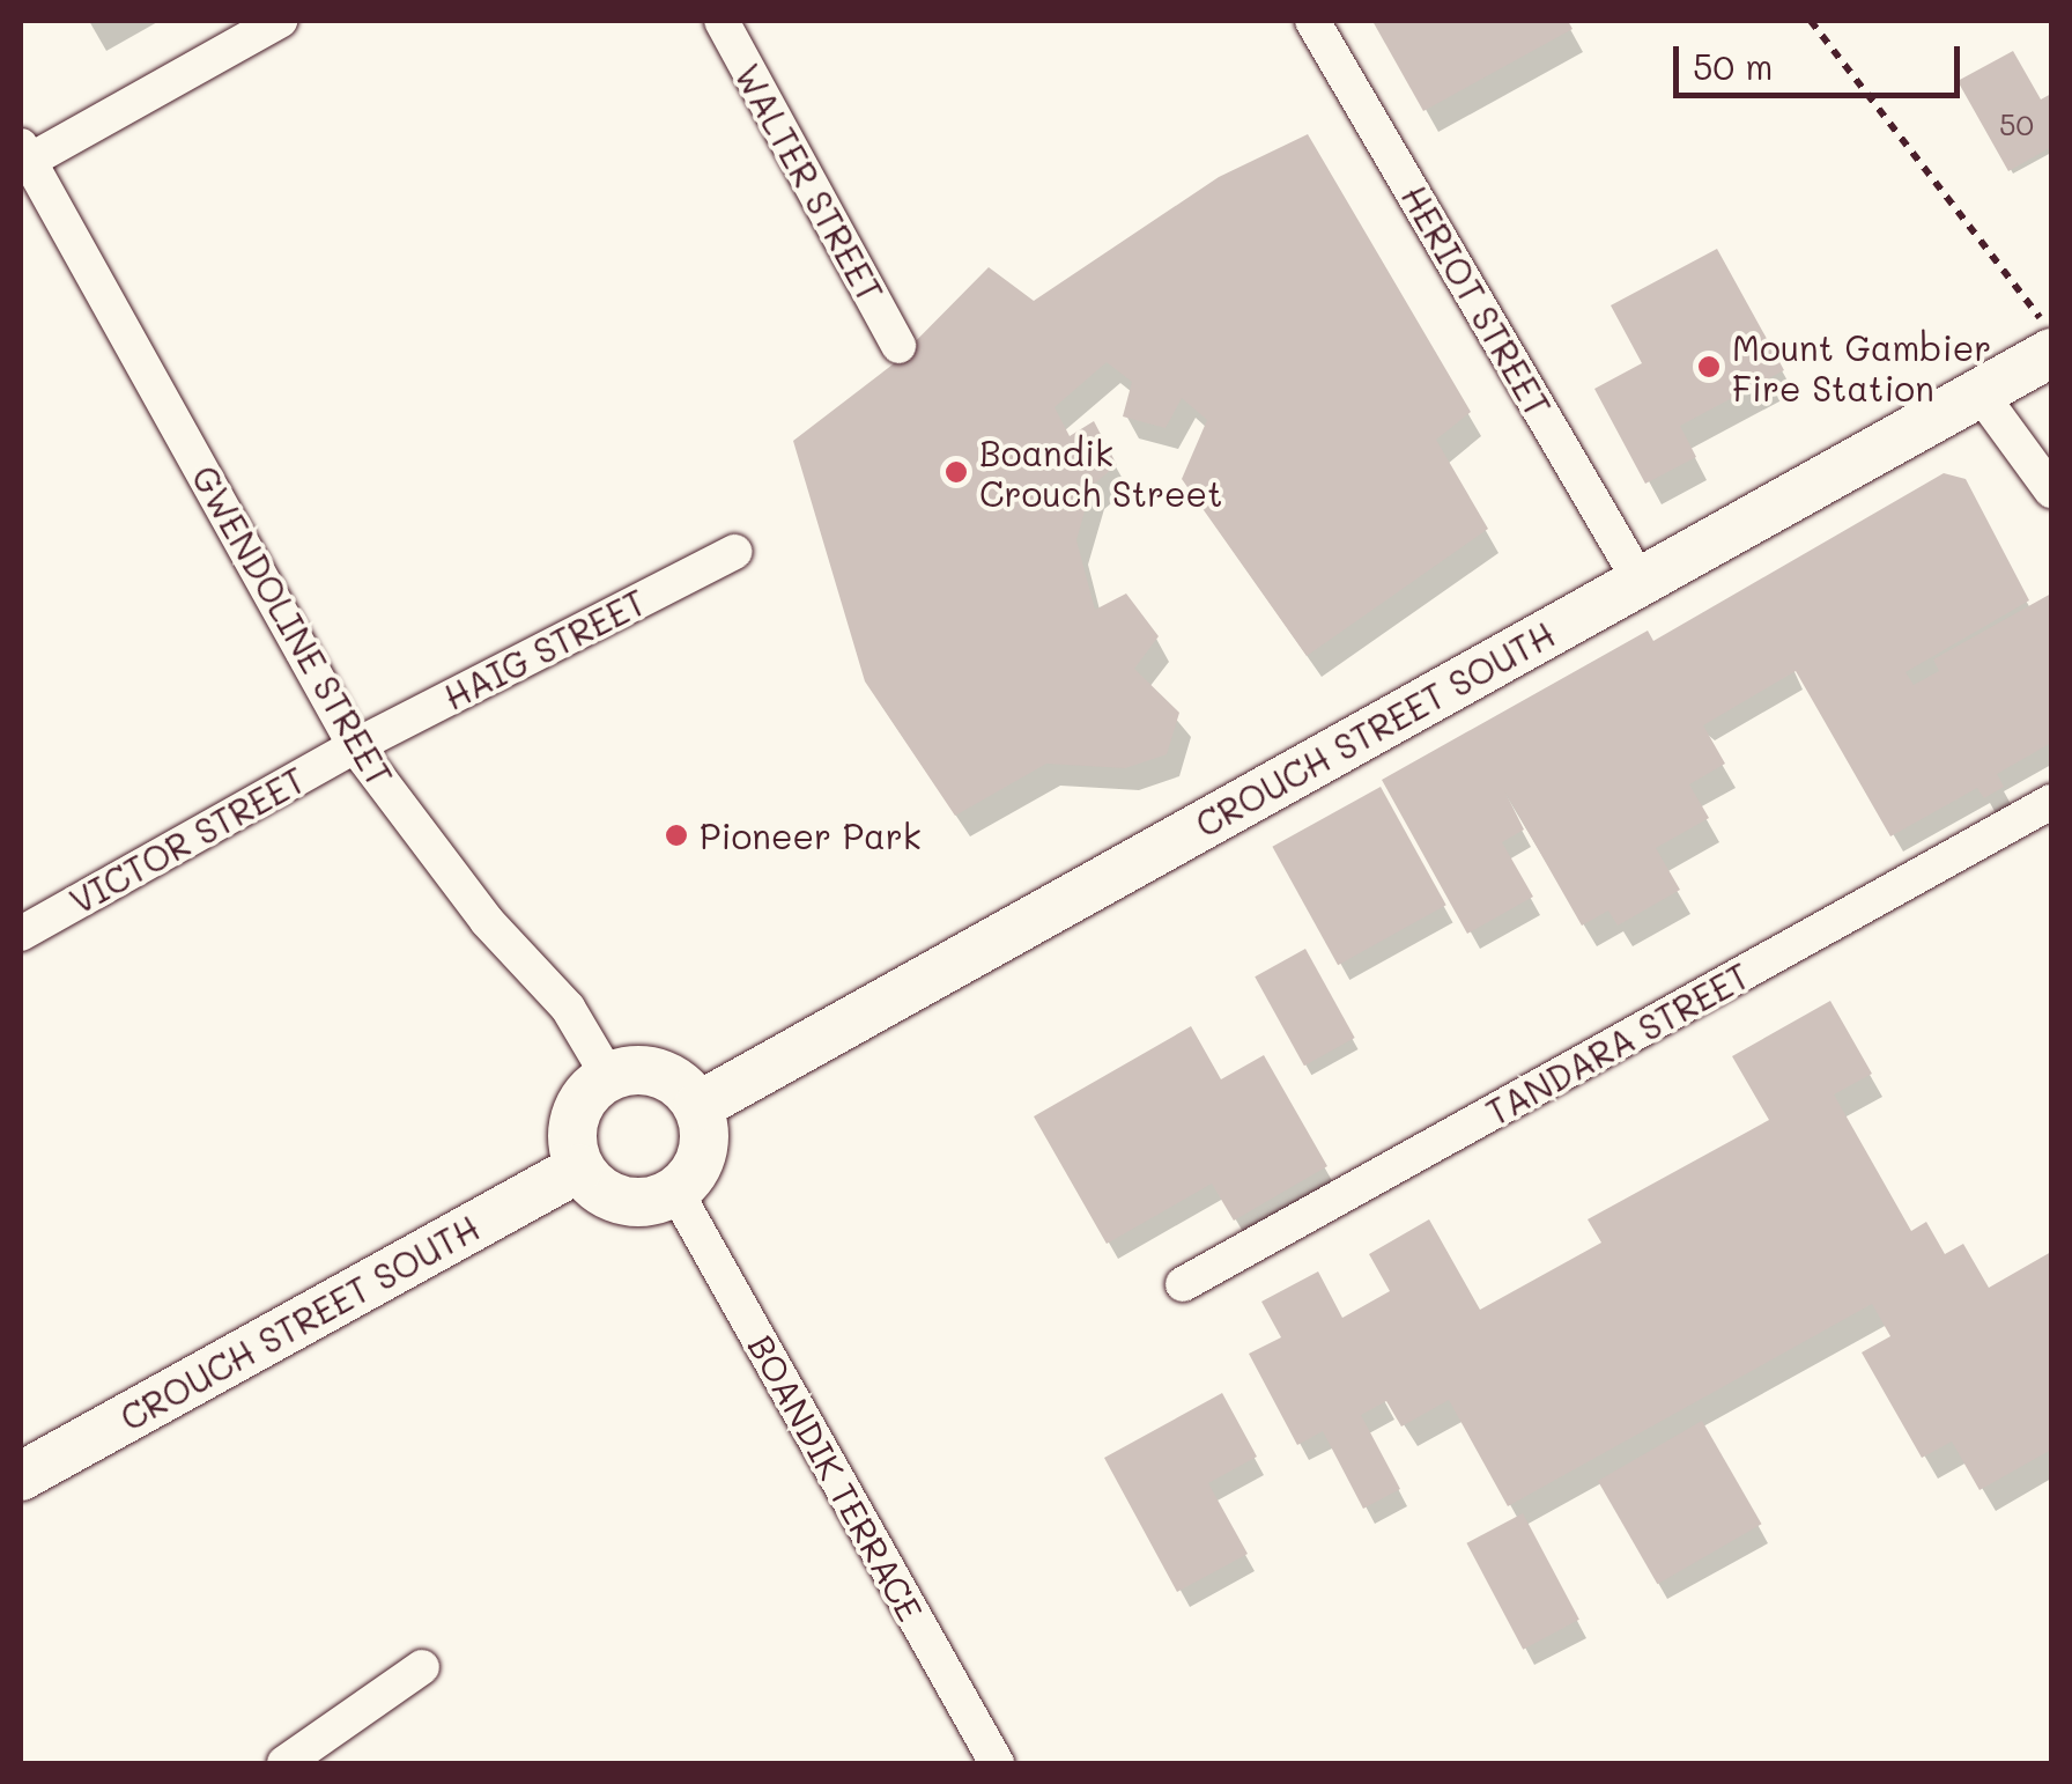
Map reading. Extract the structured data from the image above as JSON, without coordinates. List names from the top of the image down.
{
  "streets": {
    "street": [
      "WALTER STREET",
      "HERIOT STREET",
      "GWENDOLINE STREET",
      "HAIG STREET",
      "CROUCH STREET SOUTH",
      "VICTOR STREET",
      "TANDARA STREET",
      "BOANDIK TERRACE"
    ]
  },
  "crossings": [
    ["HERIOT STREET", "CROUCH STREET SOUTH"],
    ["GWENDOLINE STREET", "HAIG STREET"],
    ["GWENDOLINE STREET", "CROUCH STREET SOUTH"],
    ["GWENDOLINE STREET", "VICTOR STREET"],
    ["GWENDOLINE STREET", "BOANDIK TERRACE"],
    ["HAIG STREET", "VICTOR STREET"],
    ["CROUCH STREET SOUTH", "BOANDIK TERRACE"]
  ],
  "places": ["Mount Gambier Fire Station", "Boandik Crouch Street", "Pioneer Park"],
  "house_numbers": ["50"],
  "scale_bar": "50 m"
}
